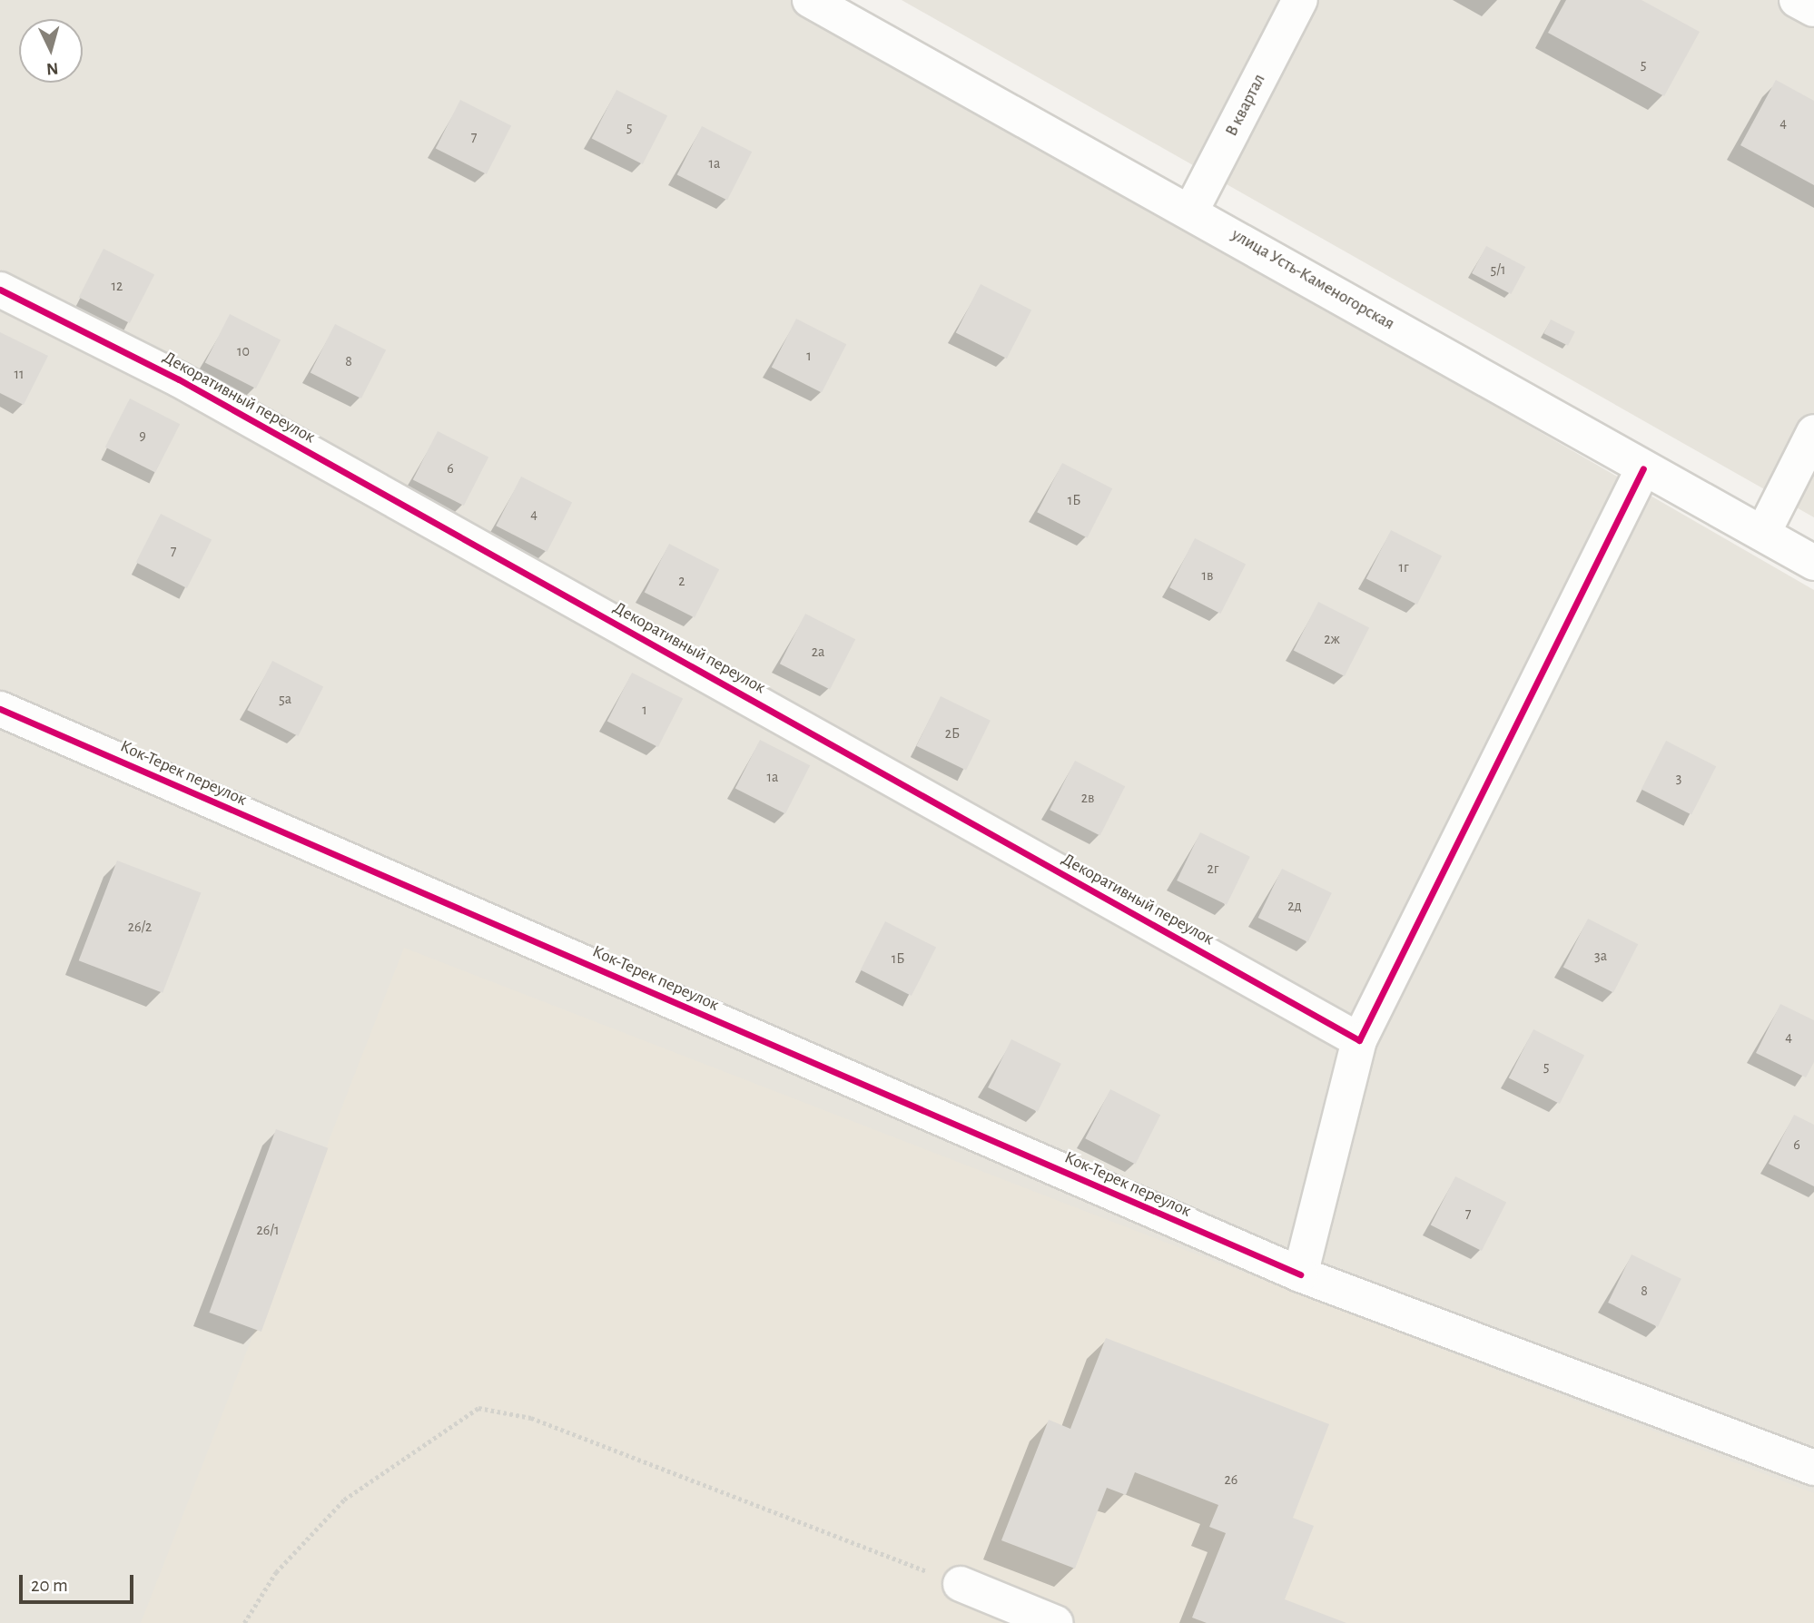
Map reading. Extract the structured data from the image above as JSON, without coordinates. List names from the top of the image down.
{
  "streets": {
    "street": [
      "В квартал",
      "улица Усть-Каменогорская",
      "Декоративный переулок",
      "Кок-Терек переулок"
    ]
  },
  "crossings": [
    ["В квартал", "улица Усть-Каменогорская"]
  ],
  "house_numbers": [
    "5",
    "4",
    "5",
    "7",
    "1а",
    "5/1",
    "12",
    "10",
    "1",
    "8",
    "11",
    "9",
    "6",
    "1Б",
    "4",
    "7",
    "1г",
    "1в",
    "2",
    "2ж",
    "2а",
    "5а",
    "1",
    "2Б",
    "1а",
    "3",
    "2в",
    "2г",
    "2д",
    "26/2",
    "3а",
    "1Б",
    "4",
    "5",
    "6",
    "7",
    "26/1",
    "8",
    "26"
  ],
  "scale_bar": "20 m",
  "north": "bottom"
}
